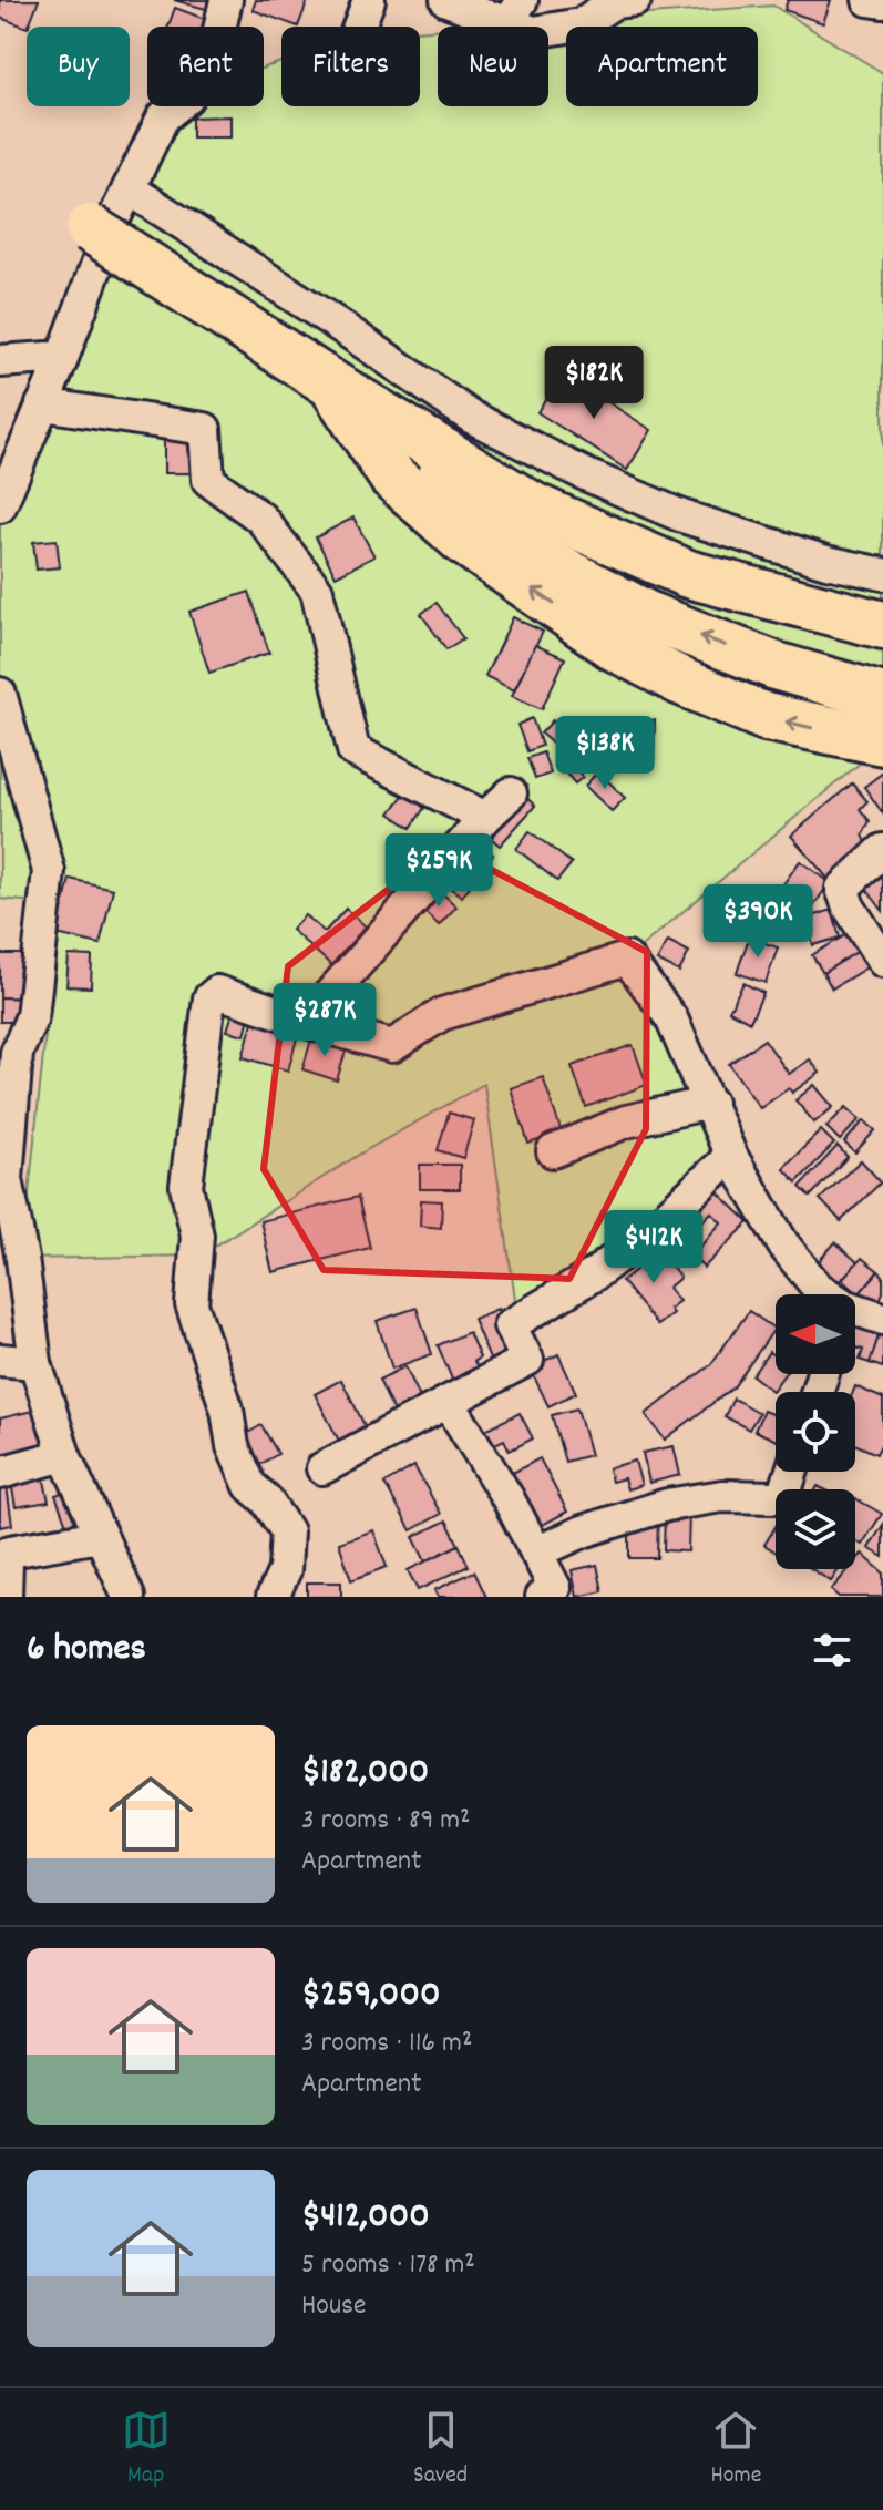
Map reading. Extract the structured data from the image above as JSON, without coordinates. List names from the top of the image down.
{
  "north": "left",
  "page": {
    "chip": [
      "Buy",
      "Rent",
      "Filters",
      "New",
      "Apartment"
    ],
    "price": [
      "$182K",
      "$138K",
      "$259K",
      "$390K",
      "$287K",
      "$412K"
    ],
    "heading": "6 homes",
    "list": [
      {
        "name": "$182,000",
        "note": "3 rooms · 89 m² · Apartment"
      },
      {
        "name": "$259,000",
        "note": "3 rooms · 116 m² · Apartment"
      },
      {
        "name": "$412,000",
        "note": "5 rooms · 178 m² · House"
      }
    ],
    "tabs": ["Map", "Saved", "Home"]
  }
}
